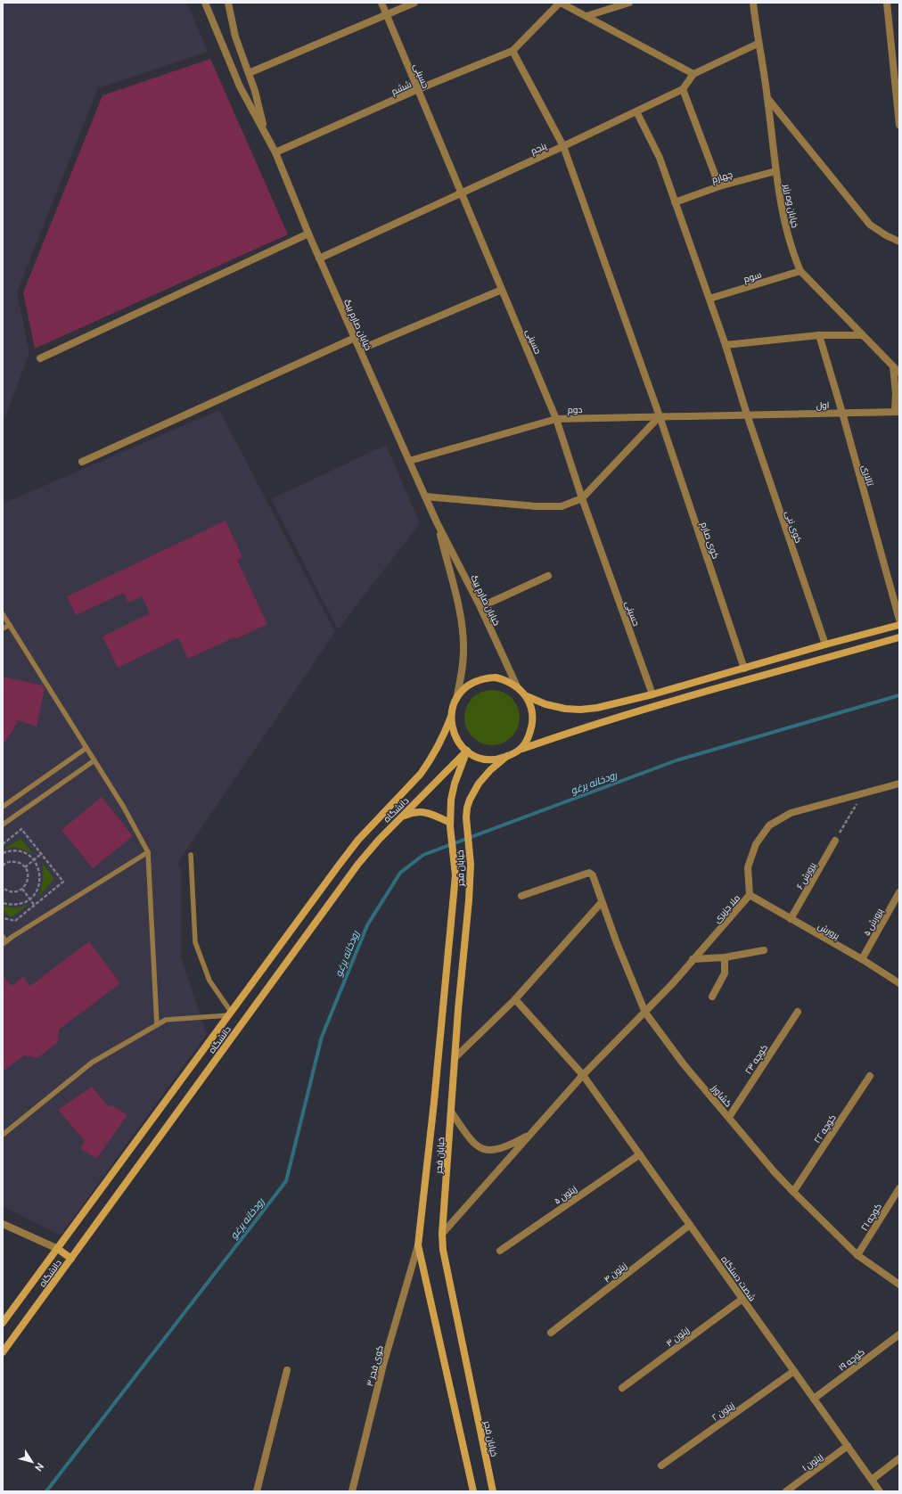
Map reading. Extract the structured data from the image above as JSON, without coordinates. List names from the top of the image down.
{
  "streets": {
    "main road": ["دانشگاه", "خیابان فجر"],
    "street": [
      "حسینی",
      "ششم",
      "پنجم",
      "چهارم",
      "خیابان وه رزیر",
      "سوم",
      "خیابان صارم بیگ",
      "اول",
      "دوم",
      "تالاری",
      "کوی نبی",
      "کوی صارم",
      "پرورش ۶",
      "ملا جزیری",
      "پرورش ۵",
      "پرورش",
      "کوچه ۲۳",
      "کشاورز",
      "کوچه ۲۲",
      "زیتون ۵",
      "کوچه ۲۱",
      "زیتون ۴",
      "شصت دستگاه",
      "زیتون ۳",
      "کوچه ۱۹",
      "کوی فجر ۳",
      "زیتون ۲",
      "زیتون ۱"
    ]
  },
  "crossings": [
    ["حسینی", "ششم"],
    ["حسینی", "پنجم"],
    ["حسینی", "دوم"],
    ["ششم", "خیابان صارم بیگ"],
    ["ششم", "کوی صارم"],
    ["پنجم", "خیابان وه رزیر"],
    ["پنجم", "خیابان صارم بیگ"],
    ["پنجم", "کوی نبی"],
    ["پنجم", "کوی صارم"],
    ["چهارم", "خیابان وه رزیر"],
    ["چهارم", "کوی نبی"],
    ["خیابان وه رزیر", "سوم"],
    ["سوم", "کوی نبی"],
    ["خیابان صارم بیگ", "دوم"],
    ["خیابان صارم بیگ", "دانشگاه"],
    ["خیابان صارم بیگ", "خیابان فجر"],
    ["اول", "دوم"],
    ["اول", "تالاری"],
    ["اول", "کوی نبی"],
    ["دوم", "کوی نبی"],
    ["دوم", "کوی صارم"],
    ["دانشگاه", "خیابان فجر"],
    ["خیابان فجر", "ملا جزیری"],
    ["خیابان فجر", "کوی فجر ۳"],
    ["پرورش ۶", "پرورش"],
    ["ملا جزیری", "پرورش"],
    ["ملا جزیری", "کشاورز"],
    ["ملا جزیری", "شصت دستگاه"],
    ["پرورش ۵", "پرورش"],
    ["کوچه ۲۳", "کشاورز"],
    ["کشاورز", "کوچه ۲۲"],
    ["کشاورز", "کوچه ۲۱"],
    ["زیتون ۵", "شصت دستگاه"],
    ["زیتون ۴", "شصت دستگاه"],
    ["شصت دستگاه", "زیتون ۳"],
    ["شصت دستگاه", "کوچه ۱۹"],
    ["شصت دستگاه", "زیتون ۲"],
    ["شصت دستگاه", "زیتون ۱"]
  ],
  "water": ["رودخانه یرغو"],
  "north": "bottom right"
}
